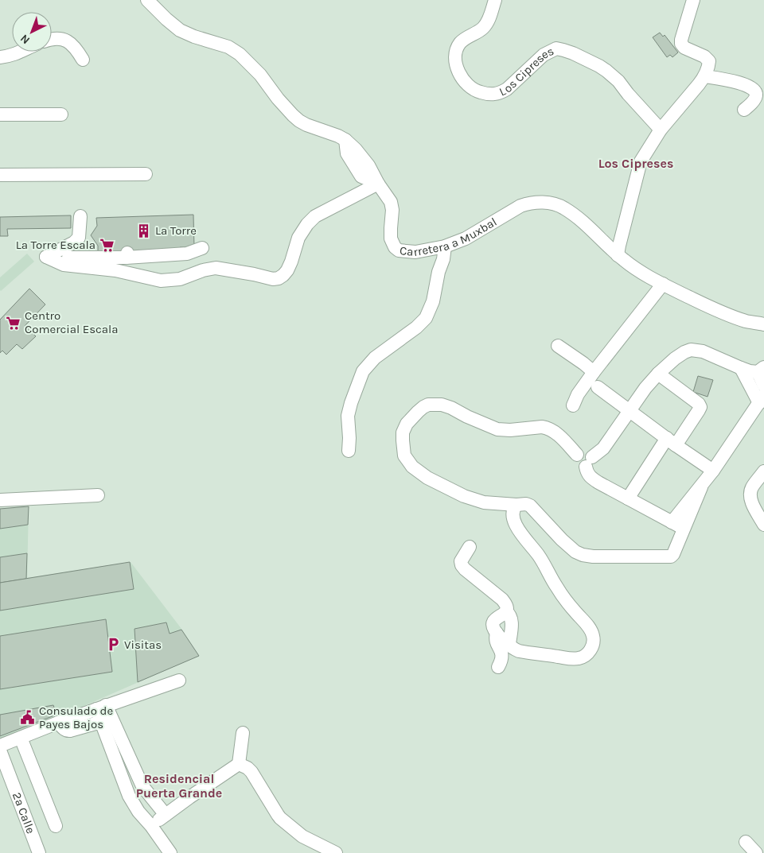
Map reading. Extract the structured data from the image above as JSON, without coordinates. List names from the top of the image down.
{
  "streets": {
    "street": ["Los Cipreses", "Carretera a Muxbal", "2a Calle"]
  },
  "districts": ["Los Cipreses", "Residencial Puerta Grande"],
  "places": {
    "building": ["La Torre"],
    "supermarket": ["La Torre Escala", "Centro Comercial Escala"],
    "parking": ["Visitas"],
    "public building": ["Consulado de Payes Bajos"]
  },
  "north": "bottom left"
}
